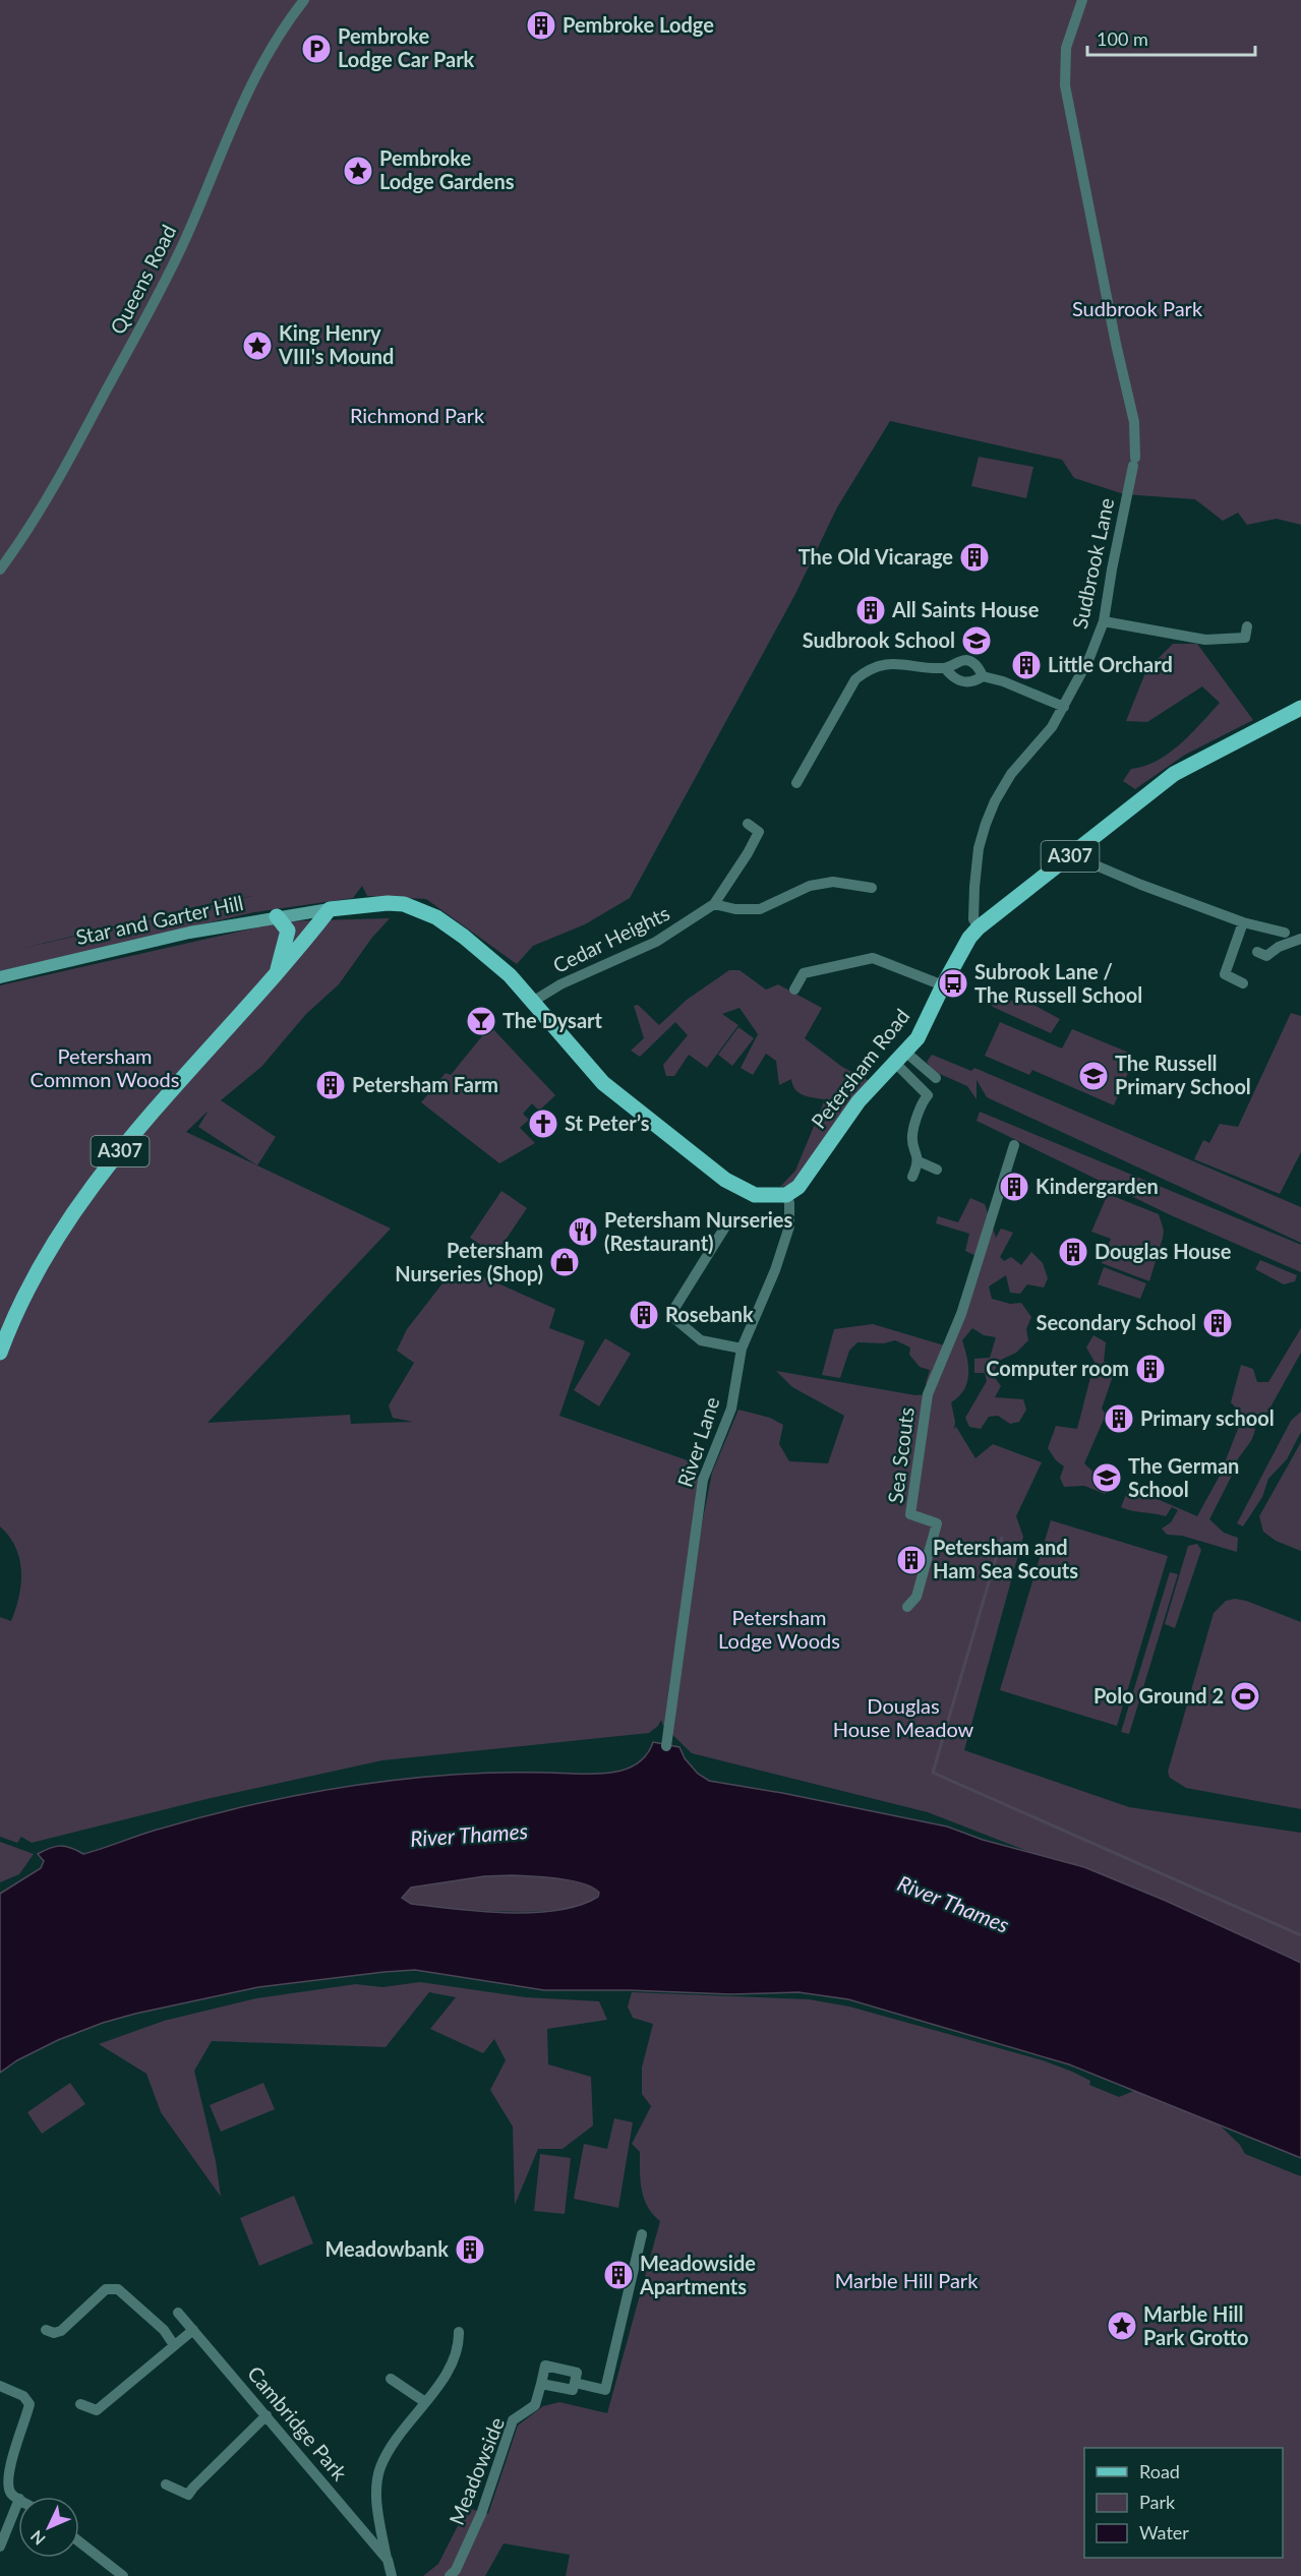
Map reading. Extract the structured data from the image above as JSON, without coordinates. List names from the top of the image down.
{
  "streets": {
    "main road": ["A307", "Star and Garter Hill", "Petersham Road"],
    "street": [
      "Queens Road",
      "Sudbrook Lane",
      "Cedar Heights",
      "River Lane",
      "Sea Scouts",
      "Cambridge Park",
      "Meadowside"
    ]
  },
  "crossings": [
    ["Sudbrook Lane", "Petersham Road"],
    ["A307", "Star and Garter Hill"],
    ["Petersham Road", "River Lane"]
  ],
  "water": ["River Thames"],
  "parks": [
    "Sudbrook Park",
    "Richmond Park",
    "Petersham Common Woods",
    "Petersham Lodge Woods",
    "Douglas House Meadow",
    "Marble Hill Park"
  ],
  "places": {
    "building": [
      "Pembroke Lodge",
      "The Old Vicarage",
      "All Saints House",
      "Little Orchard",
      "Petersham Farm",
      "Kindergarden",
      "Douglas House",
      "Rosebank",
      "Secondary School",
      "Computer room",
      "Primary school",
      "Petersham and Ham Sea Scouts",
      "Meadowbank",
      "Meadowside Apartments"
    ],
    "parking": ["Pembroke Lodge Car Park"],
    "place": ["Pembroke Lodge Gardens", "King Henry VIII's Mound", "Marble Hill Park Grotto"],
    "school or university": ["Sudbrook School", "The Russell Primary School", "The German School"],
    "bus stop": ["Subrook Lane / The Russell School"],
    "bar": ["The Dysart"],
    "church": ["St Peter’s"],
    "restaurant": ["Petersham Nurseries (Restaurant)"],
    "shop": ["Petersham Nurseries (Shop)"],
    "sports": ["Polo Ground 2"]
  },
  "legend": ["Road", "Park", "Water"],
  "scale_bar": "100 m",
  "north": "bottom left"
}
